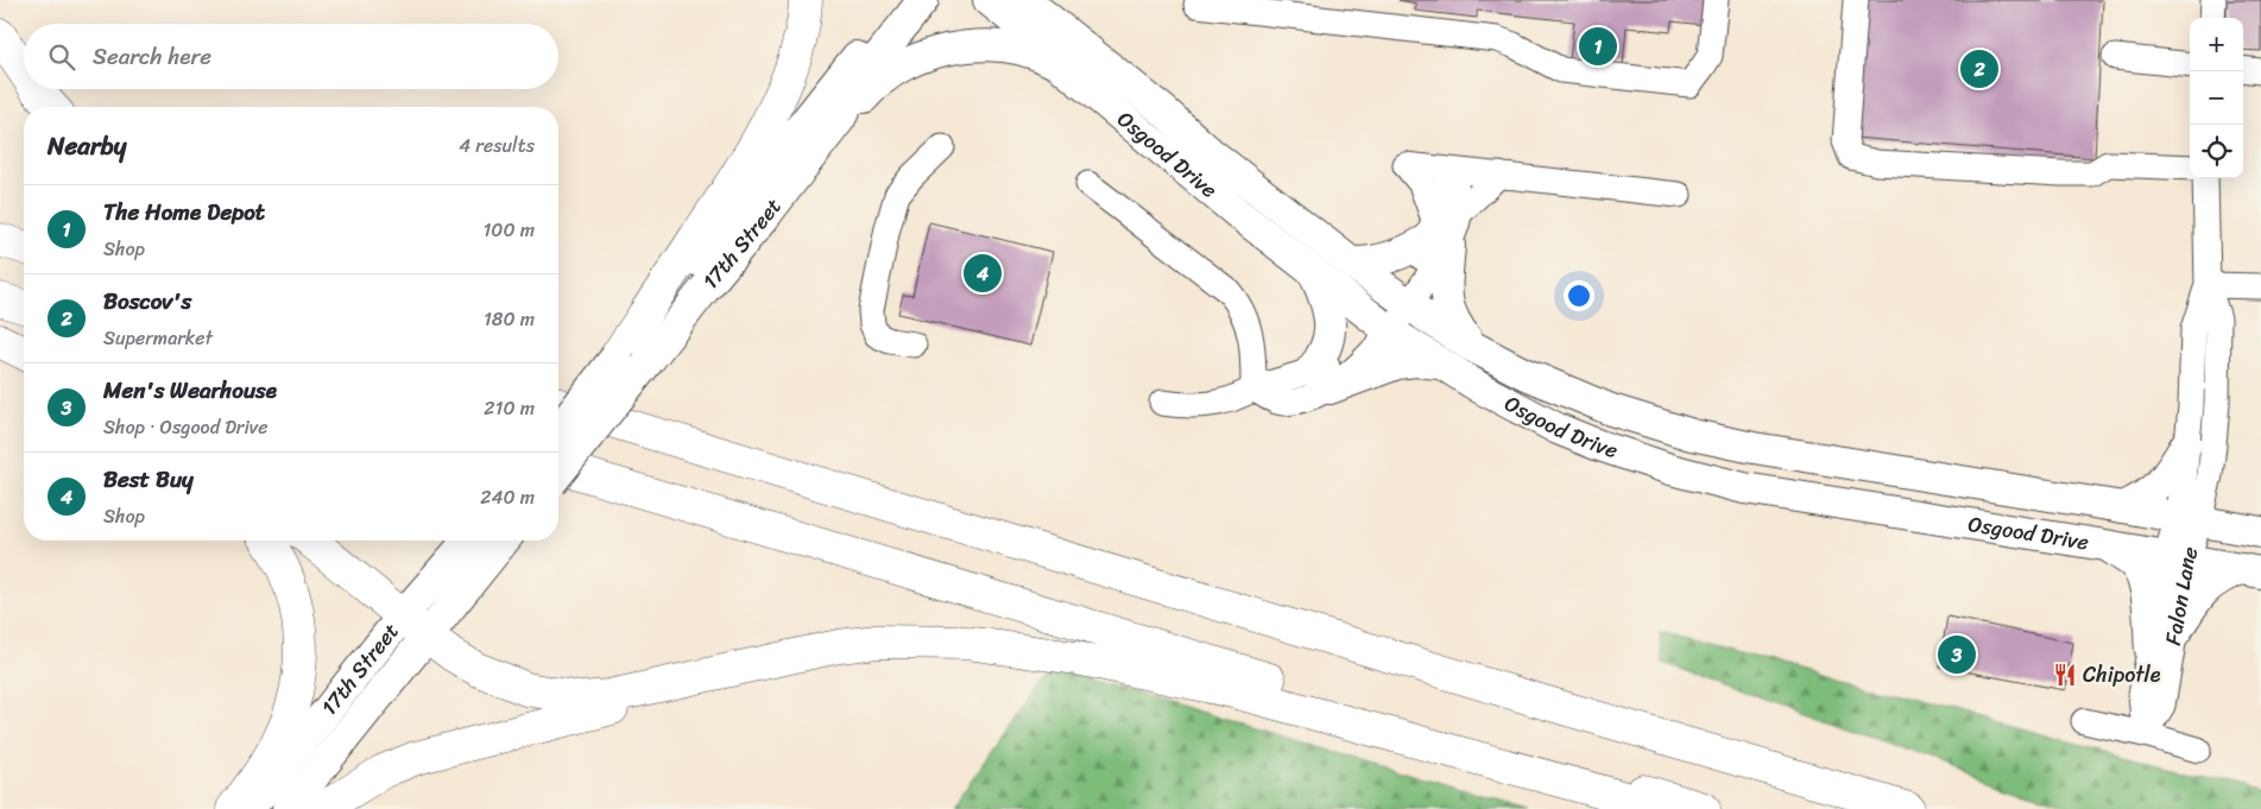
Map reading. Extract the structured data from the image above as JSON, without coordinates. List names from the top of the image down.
{
  "streets": {
    "main road": ["Osgood Drive", "17th Street"],
    "street": ["Falon Lane"]
  },
  "crossings": [
    ["Osgood Drive", "Falon Lane"]
  ],
  "places": {
    "restaurant": ["Chipotle"]
  },
  "page": {
    "map_buttons": ["+", "−"],
    "search": "Search here",
    "pins": [
      "1",
      "2",
      "4",
      "3"
    ],
    "heading": ["Nearby", "4 results"],
    "list": [
      {
        "mark": "1",
        "name": "The Home Depot",
        "note": "Shop",
        "value": "100 m"
      },
      {
        "mark": "2",
        "name": "Boscov's",
        "note": "Supermarket",
        "value": "180 m"
      },
      {
        "mark": "3",
        "name": "Men's Wearhouse",
        "note": "Shop · Osgood Drive",
        "value": "210 m"
      },
      {
        "mark": "4",
        "name": "Best Buy",
        "note": "Shop",
        "value": "240 m"
      }
    ]
  }
}
